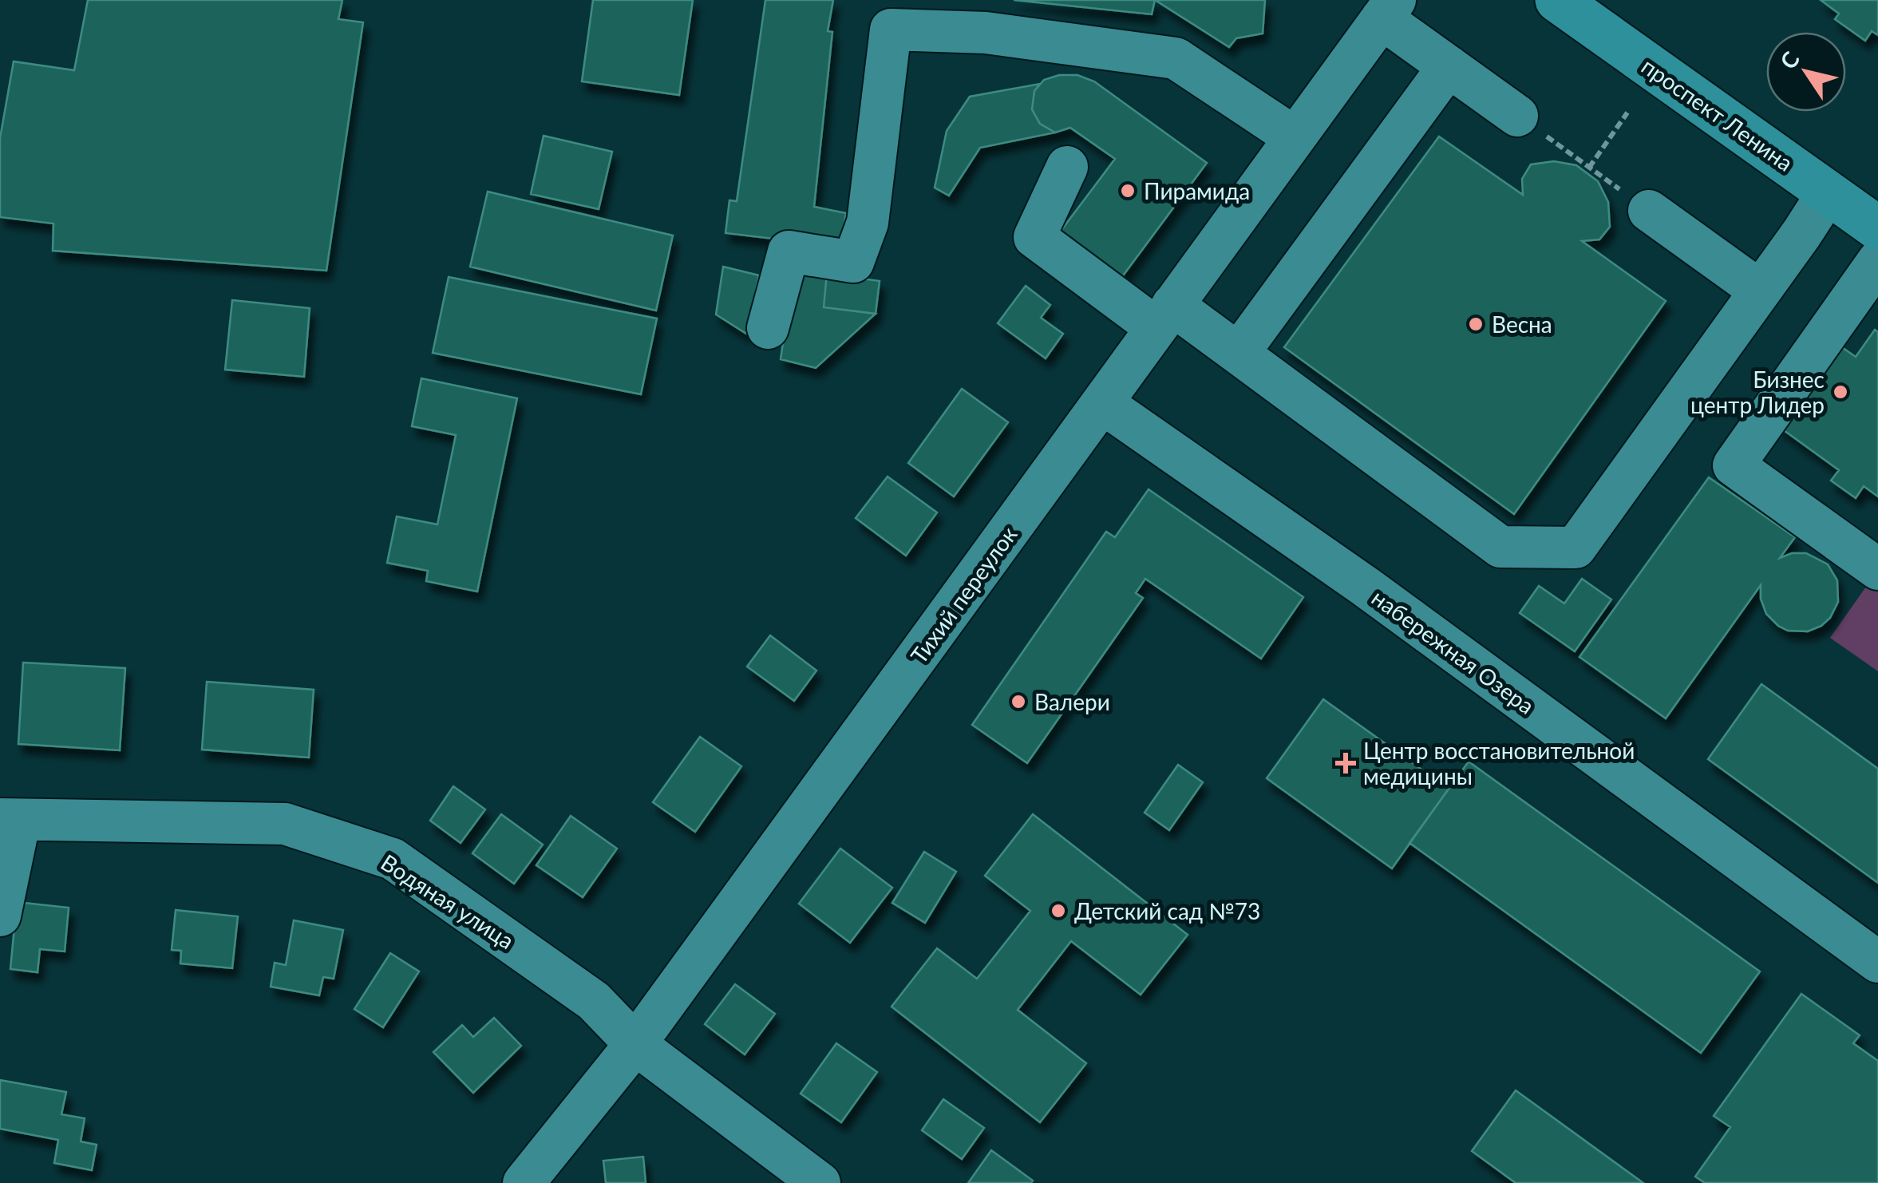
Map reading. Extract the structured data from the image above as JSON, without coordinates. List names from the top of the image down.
{
  "streets": {
    "main road": ["проспект Ленина"],
    "street": ["Тихий переулок", "набережная Озера", "Водяная улица"]
  },
  "crossings": [
    ["Тихий переулок", "набережная Озера"],
    ["Тихий переулок", "Водяная улица"]
  ],
  "places": {
    "other": [
      "Пирамида",
      "Весна",
      "Бизнес центр Лидер",
      "Валери",
      "Детский сад №73"
    ],
    "health": ["Центр восстановительной медицины"]
  },
  "north": "top left"
}
